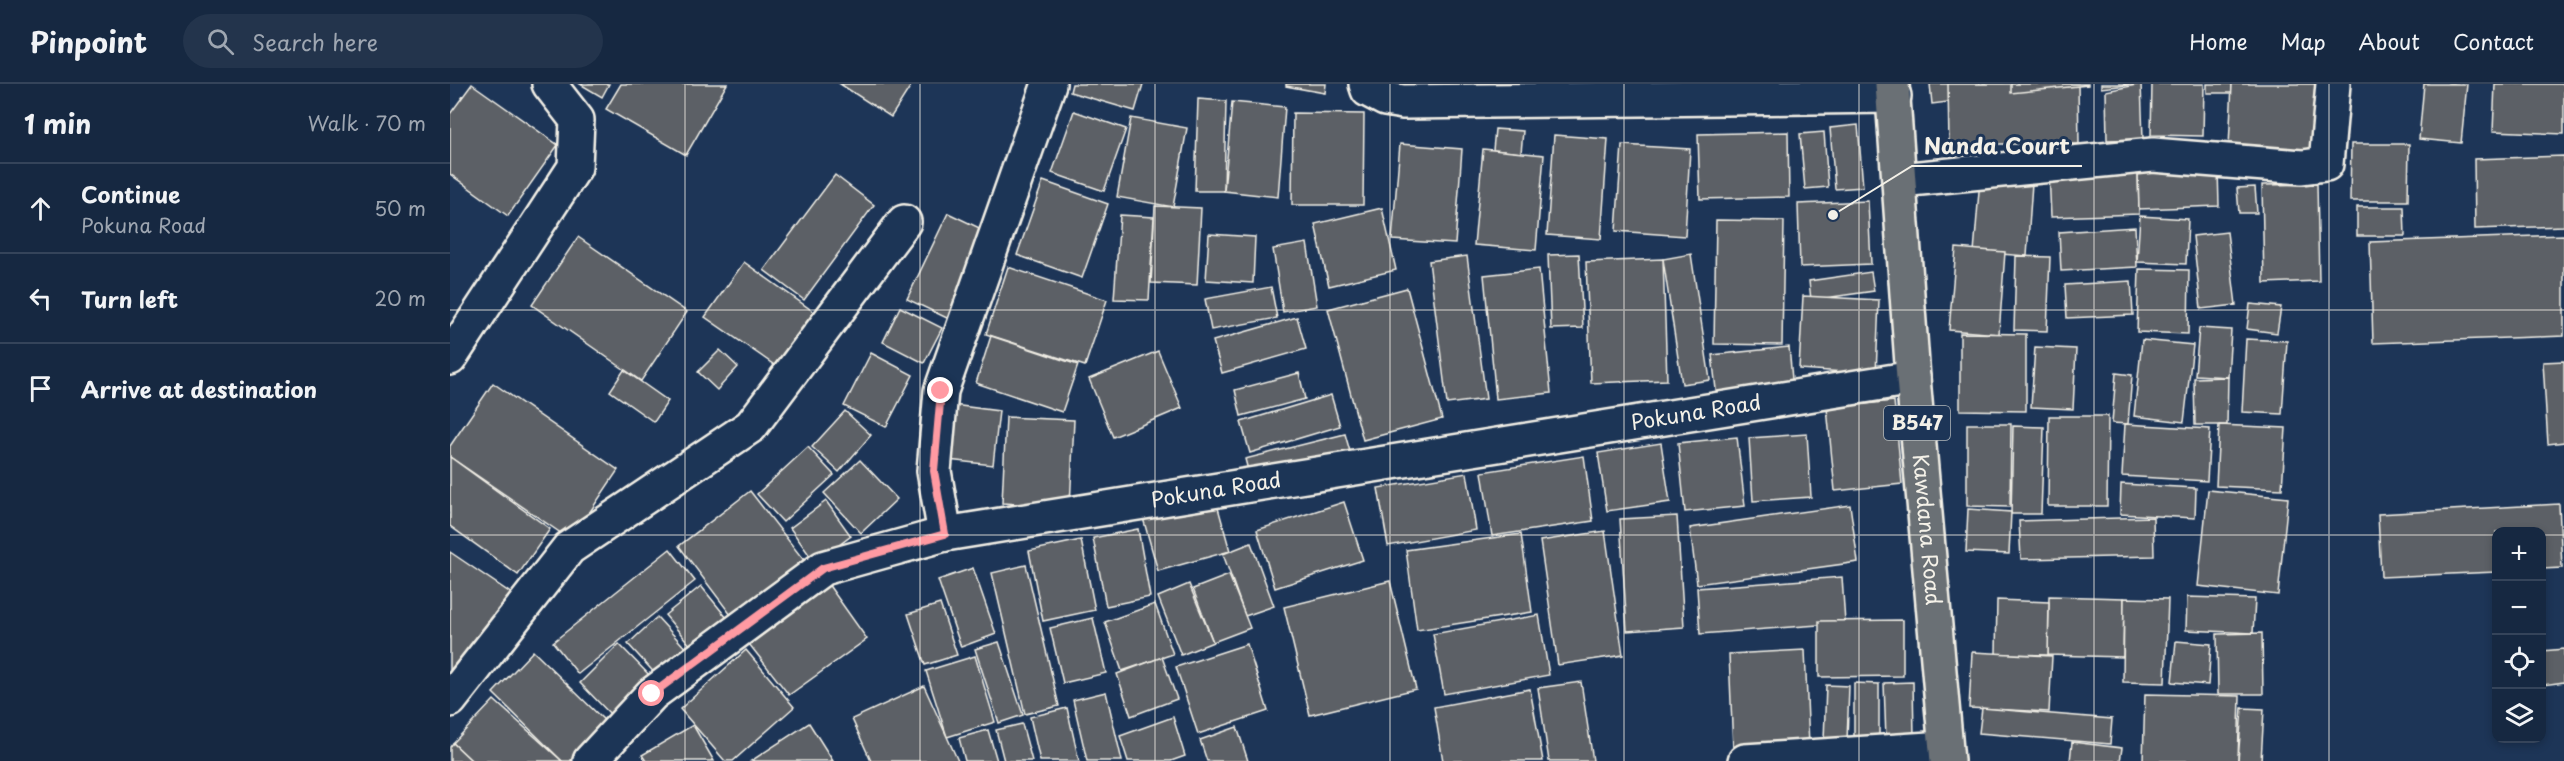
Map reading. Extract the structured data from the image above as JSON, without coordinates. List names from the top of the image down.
{
  "streets": {
    "main road": ["B547", "Kawdana Road"],
    "street": ["Pokuna Road"]
  },
  "crossings": [
    ["Pokuna Road", "Kawdana Road"]
  ],
  "places": ["Nanda Court"],
  "page": {
    "header": "Pinpoint",
    "search": "Search here",
    "nav": [
      "Home",
      "Map",
      "About",
      "Contact"
    ],
    "heading": ["1 min", "Walk · 70 m"],
    "list": [
      ["Continue", "Pokuna Road", "50 m"],
      ["Turn left", "20 m"],
      "Arrive at destination"
    ],
    "map_buttons": ["+", "−"]
  }
}
